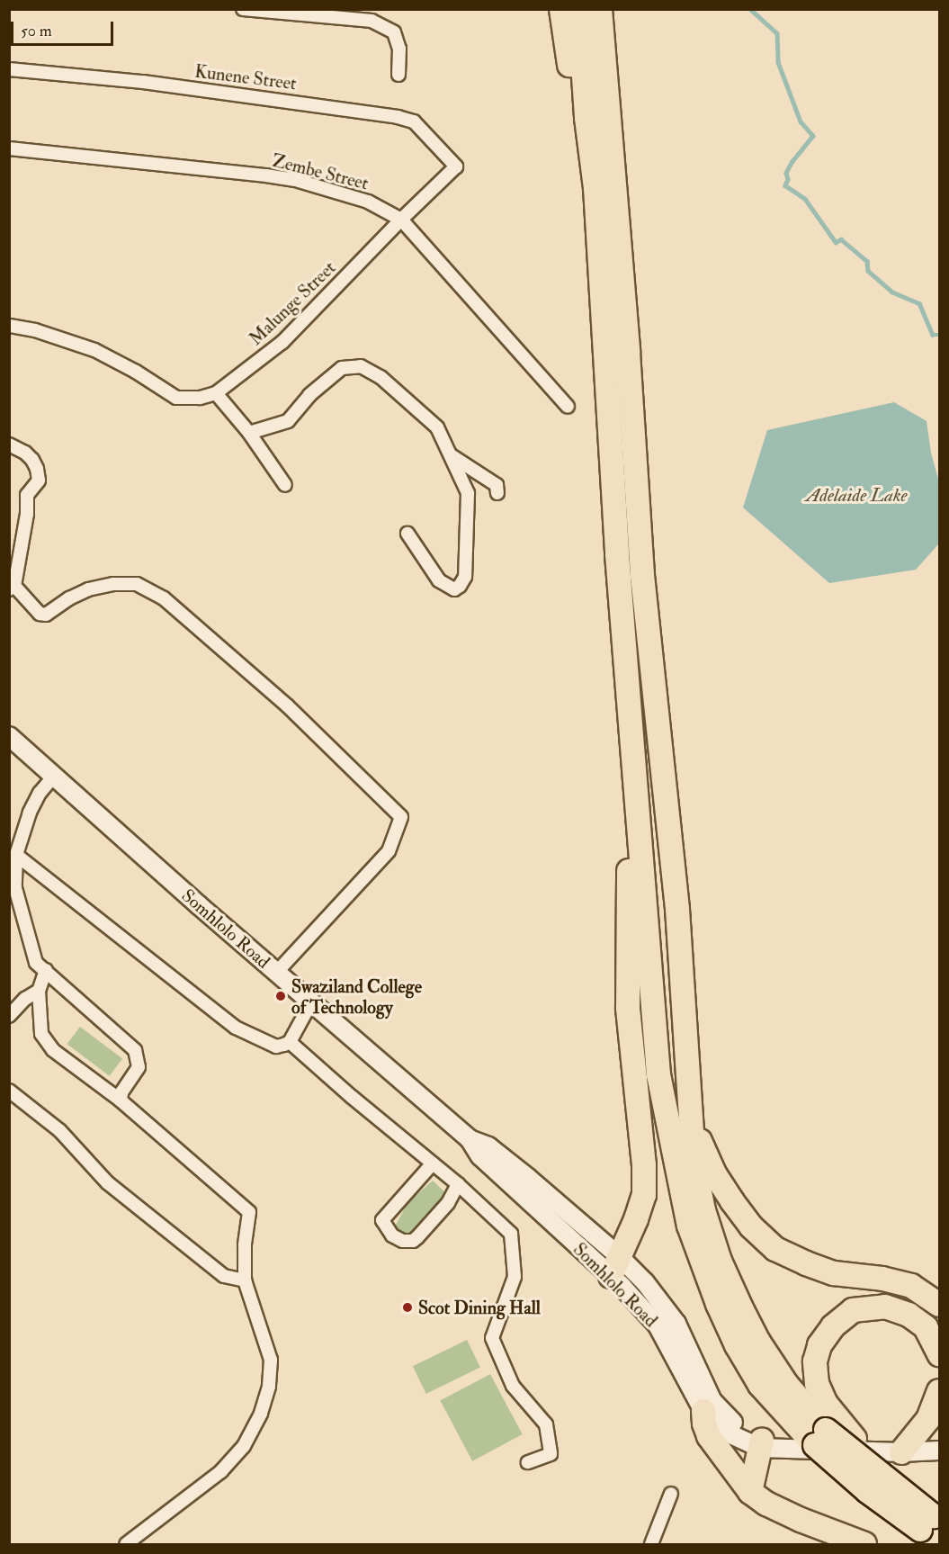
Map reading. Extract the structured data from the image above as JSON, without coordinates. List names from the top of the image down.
{
  "streets": {
    "main road": ["Somhlolo Road"],
    "street": ["Kunene Street", "Zembe Street", "Malunge Street"]
  },
  "crossings": [
    ["Kunene Street", "Malunge Street"],
    ["Zembe Street", "Malunge Street"]
  ],
  "water": ["Adelaide Lake"],
  "places": ["Swaziland College of Technology", "Scot Dining Hall"],
  "scale_bar": "50 m"
}
